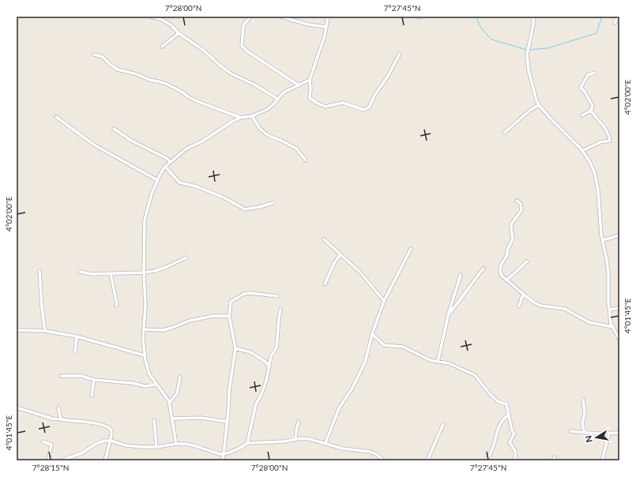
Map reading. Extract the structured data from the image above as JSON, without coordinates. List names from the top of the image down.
{
  "north": "left",
  "coordinates": [
    "7°28'00\"N",
    "7°27'45\"N",
    "4°02'00\"E",
    "4°01'45\"E",
    "7°28'15\"N"
  ]
}
